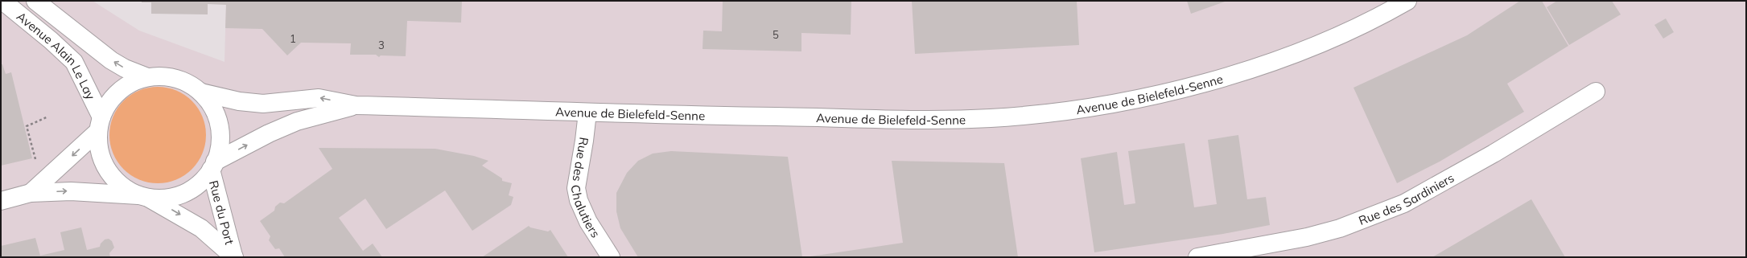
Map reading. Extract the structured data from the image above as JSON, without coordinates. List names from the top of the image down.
{
  "streets": {
    "main road": [
      "Avenue Alain Le Lay",
      "Avenue de Bielefeld-Senne",
      "Rue des Chalutiers",
      "Rue des Sardiniers",
      "Rue du Port"
    ]
  },
  "crossings": [
    ["Avenue de Bielefeld-Senne", "Rue des Chalutiers"],
    ["Avenue de Bielefeld-Senne", "Rue du Port"]
  ],
  "house_numbers": ["5", "1", "3"]
}
